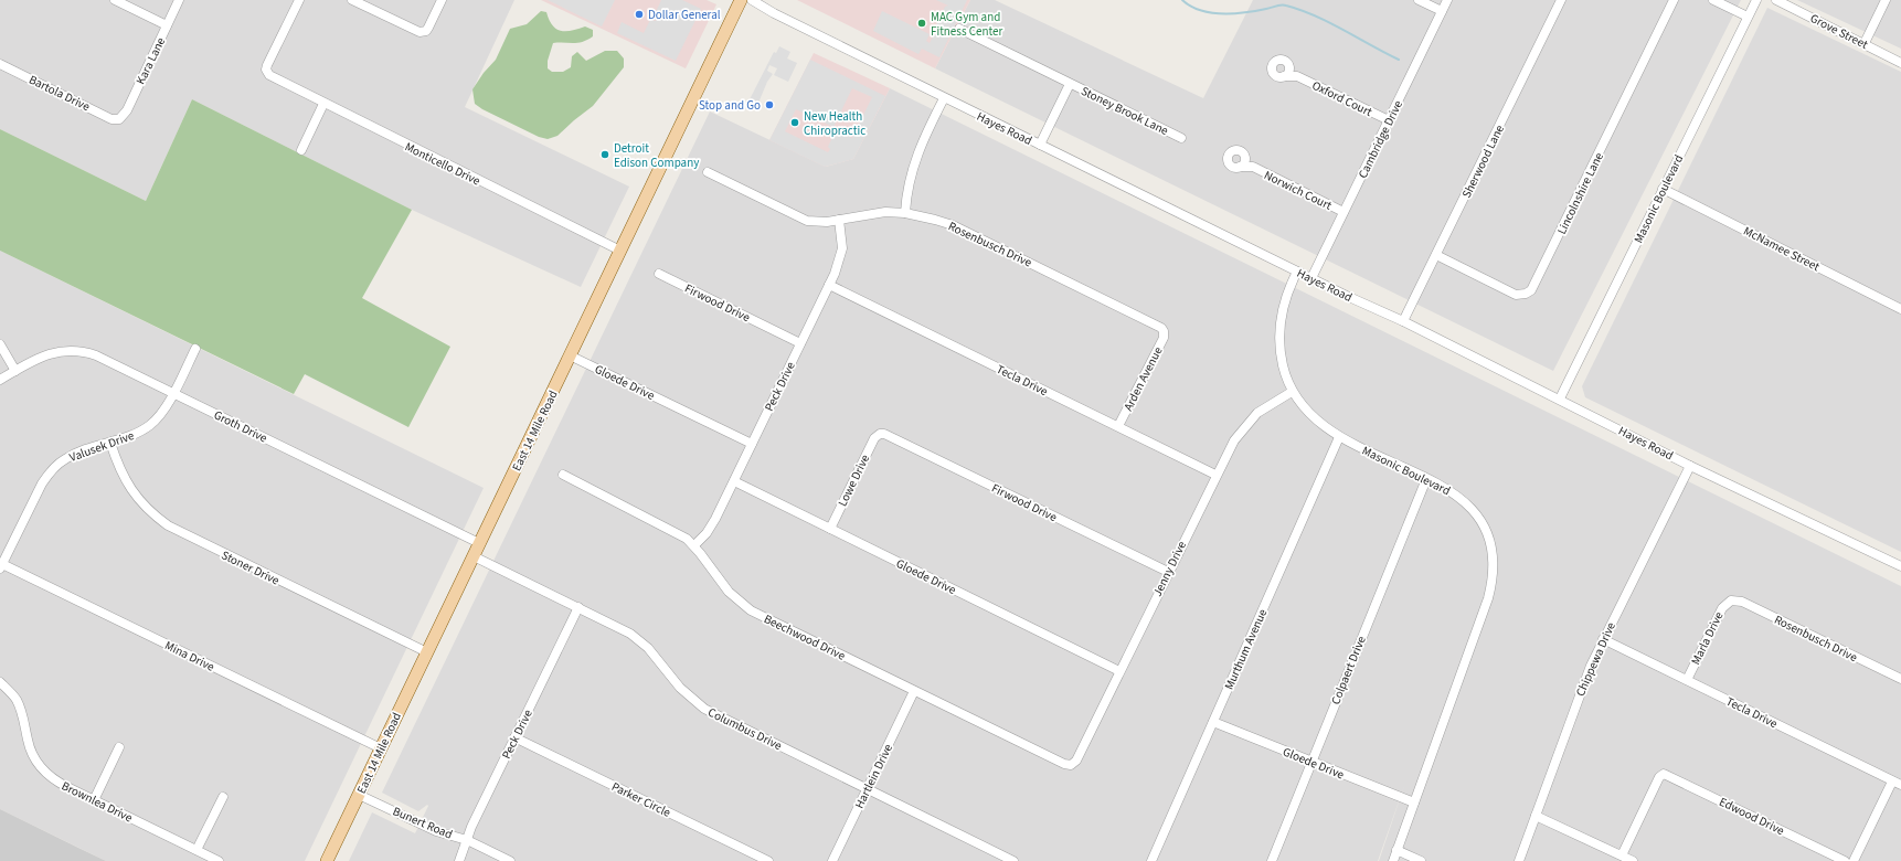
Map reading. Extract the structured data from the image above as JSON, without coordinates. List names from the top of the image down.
{
  "streets": {
    "main road": ["East 14 Mile Road"],
    "street": [
      "Grove Street",
      "Kara Lane",
      "Bartola Drive",
      "Oxford Court",
      "Stoney Brook Lane",
      "Hayes Road",
      "Cambridge Drive",
      "Sherwood Lane",
      "Monticello Drive",
      "Norwich Court",
      "Lincolnshire Lane",
      "Masonic Boulevard",
      "Rosenbusch Drive",
      "McNamee Street",
      "Firwood Drive",
      "Arden Avenue",
      "Tecla Drive",
      "Gloede Drive",
      "Peck Drive",
      "Groth Drive",
      "Valusek Drive",
      "Lowe Drive",
      "Stoner Drive",
      "Jenny Drive",
      "Beechwood Drive",
      "Marla Drive",
      "Murthum Avenue",
      "Mina Drive",
      "Chippewa Drive",
      "Colpaert Drive",
      "Columbus Drive",
      "Hartlein Drive",
      "Parker Circle",
      "Brownlea Drive",
      "Edwood Drive",
      "Bunert Road"
    ]
  },
  "crossings": [
    ["Kara Lane", "Bartola Drive"],
    ["Oxford Court", "Cambridge Drive"],
    ["Stoney Brook Lane", "Hayes Road"],
    ["Hayes Road", "Cambridge Drive"],
    ["Hayes Road", "Sherwood Lane"],
    ["Hayes Road", "Masonic Boulevard"],
    ["Hayes Road", "Chippewa Drive"],
    ["Cambridge Drive", "Norwich Court"],
    ["Sherwood Lane", "Lincolnshire Lane"],
    ["Monticello Drive", "East 14 Mile Road"],
    ["Masonic Boulevard", "McNamee Street"],
    ["Masonic Boulevard", "Gloede Drive"],
    ["Masonic Boulevard", "Jenny Drive"],
    ["Masonic Boulevard", "Murthum Avenue"],
    ["Masonic Boulevard", "Colpaert Drive"],
    ["Rosenbusch Drive", "Arden Avenue"],
    ["Rosenbusch Drive", "Peck Drive"],
    ["Rosenbusch Drive", "Marla Drive"],
    ["Firwood Drive", "Peck Drive"],
    ["Firwood Drive", "Lowe Drive"],
    ["Firwood Drive", "Jenny Drive"],
    ["Arden Avenue", "Tecla Drive"],
    ["Tecla Drive", "Peck Drive"],
    ["Tecla Drive", "Jenny Drive"],
    ["Tecla Drive", "Marla Drive"],
    ["Tecla Drive", "Chippewa Drive"],
    ["Gloede Drive", "Peck Drive"],
    ["Gloede Drive", "East 14 Mile Road"],
    ["Gloede Drive", "Lowe Drive"],
    ["Gloede Drive", "Jenny Drive"],
    ["Gloede Drive", "Murthum Avenue"],
    ["Gloede Drive", "Colpaert Drive"],
    ["Peck Drive", "Beechwood Drive"],
    ["Peck Drive", "Columbus Drive"],
    ["Peck Drive", "Parker Circle"],
    ["Peck Drive", "Bunert Road"],
    ["Groth Drive", "East 14 Mile Road"],
    ["Groth Drive", "Valusek Drive"],
    ["East 14 Mile Road", "Stoner Drive"],
    ["East 14 Mile Road", "Mina Drive"],
    ["East 14 Mile Road", "Columbus Drive"],
    ["East 14 Mile Road", "Bunert Road"],
    ["Valusek Drive", "Stoner Drive"],
    ["Valusek Drive", "Mina Drive"],
    ["Jenny Drive", "Beechwood Drive"],
    ["Beechwood Drive", "Hartlein Drive"],
    ["Columbus Drive", "Hartlein Drive"]
  ],
  "places": [
    "Dollar General",
    "MAC Gym and Fitness Center",
    "Stop and Go",
    "New Health Chiropractic",
    "Detroit Edison Company"
  ]
}
